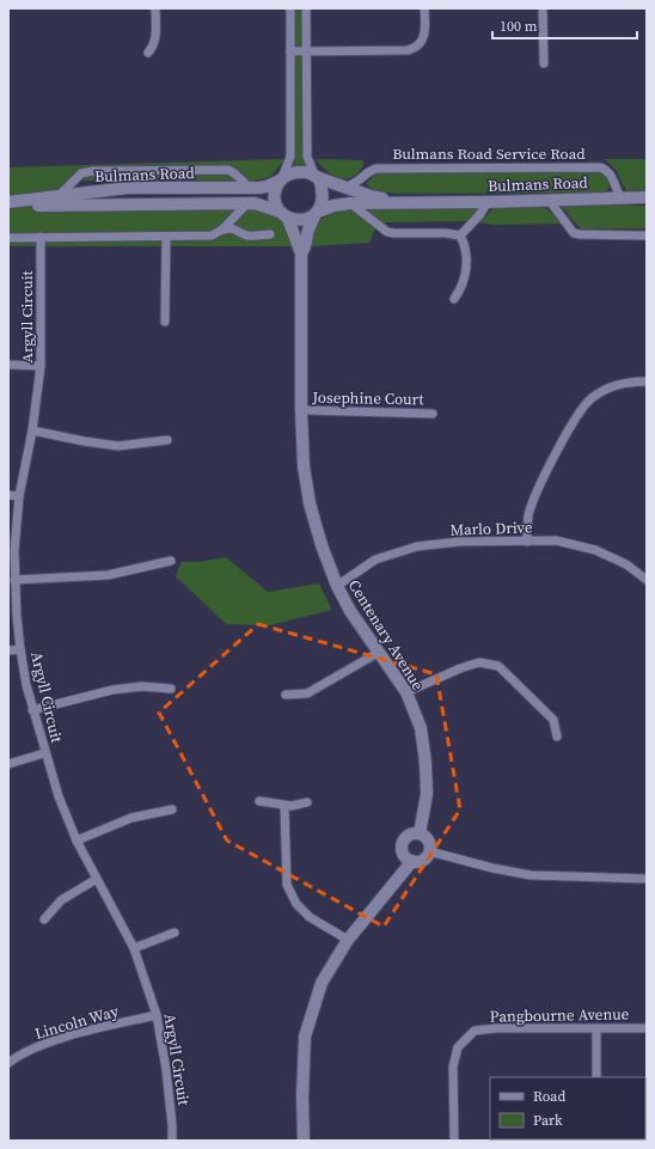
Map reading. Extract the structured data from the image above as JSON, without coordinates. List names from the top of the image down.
{
  "streets": {
    "street": [
      "Bulmans Road Service Road",
      "Bulmans Road",
      "Argyll Circuit",
      "Josephine Court",
      "Marlo Drive",
      "Centenary Avenue",
      "Pangbourne Avenue",
      "Lincoln Way"
    ]
  },
  "crossings": [
    ["Bulmans Road Service Road", "Bulmans Road"],
    ["Bulmans Road", "Centenary Avenue"],
    ["Argyll Circuit", "Lincoln Way"],
    ["Josephine Court", "Centenary Avenue"],
    ["Marlo Drive", "Centenary Avenue"]
  ],
  "legend": ["Road", "Park"],
  "scale_bar": "100 m"
}
